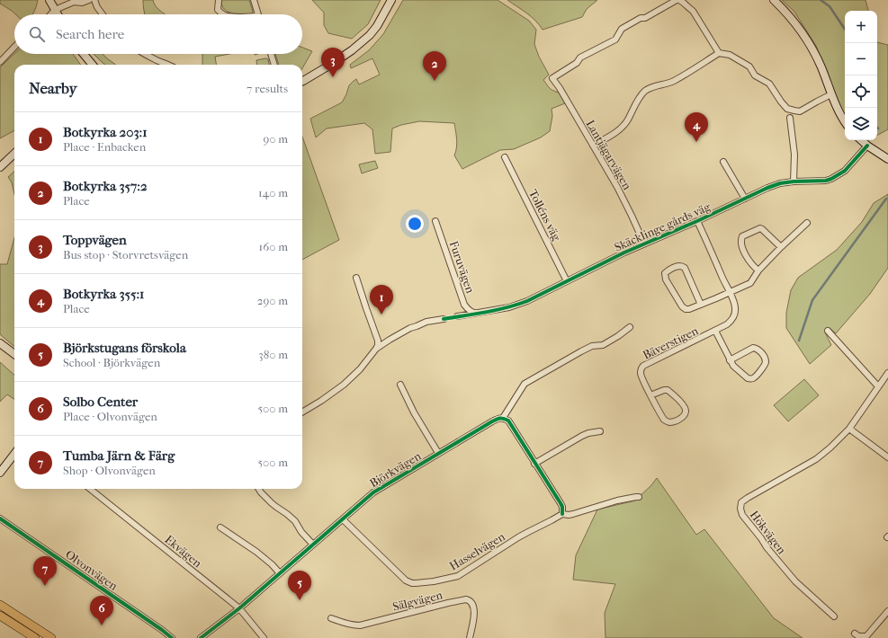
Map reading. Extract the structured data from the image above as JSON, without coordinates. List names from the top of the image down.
{
  "streets": {
    "street": [
      "Lantjägarvägen",
      "Tolléns väg",
      "Skäcklinge gårds väg",
      "Furuvägen",
      "Bäverstigen",
      "Björkvägen",
      "Hökvägen",
      "Ekvägen",
      "Hasselvägen",
      "Olvonvägen",
      "Sälgvägen"
    ]
  },
  "crossings": [
    ["Lantjägarvägen", "Skäcklinge gårds väg"],
    ["Tolléns väg", "Skäcklinge gårds väg"],
    ["Skäcklinge gårds väg", "Furuvägen"],
    ["Skäcklinge gårds väg", "Bäverstigen"],
    ["Björkvägen", "Ekvägen"],
    ["Björkvägen", "Hasselvägen"]
  ],
  "page": {
    "map_buttons": ["+", "−"],
    "search": "Search here",
    "pins": [
      "3",
      "2",
      "4",
      "1",
      "7",
      "5",
      "6"
    ],
    "heading": ["Nearby", "7 results"],
    "list": [
      {
        "mark": "1",
        "name": "Botkyrka 203:1",
        "note": "Place · Enbacken",
        "value": "90 m"
      },
      {
        "mark": "2",
        "name": "Botkyrka 357:2",
        "note": "Place",
        "value": "140 m"
      },
      {
        "mark": "3",
        "name": "Toppvägen",
        "note": "Bus stop · Storvretsvägen",
        "value": "160 m"
      },
      {
        "mark": "4",
        "name": "Botkyrka 355:1",
        "note": "Place",
        "value": "290 m"
      },
      {
        "mark": "5",
        "name": "Björkstugans förskola",
        "note": "School · Björkvägen",
        "value": "380 m"
      },
      {
        "mark": "6",
        "name": "Solbo Center",
        "note": "Place · Olvonvägen",
        "value": "500 m"
      },
      {
        "mark": "7",
        "name": "Tumba Järn & Färg",
        "note": "Shop · Olvonvägen",
        "value": "500 m"
      }
    ]
  }
}
